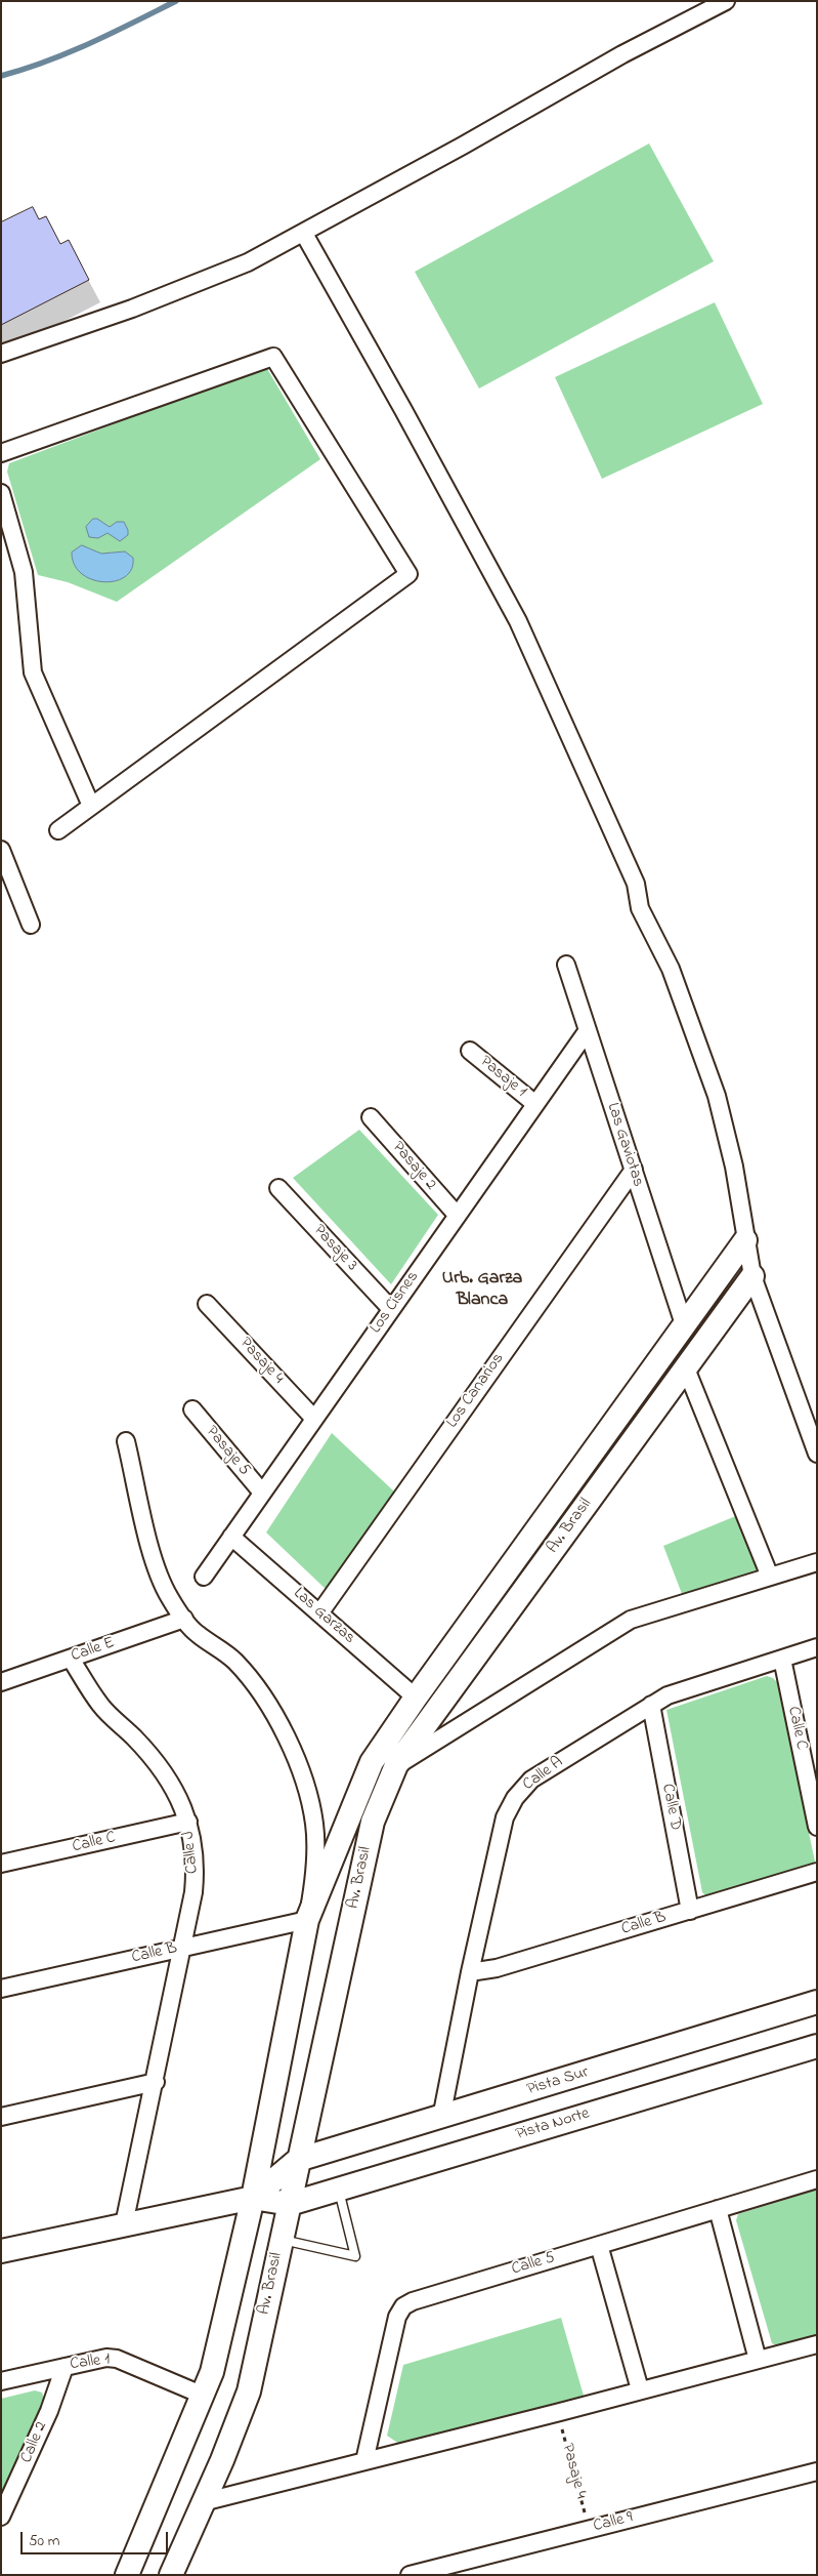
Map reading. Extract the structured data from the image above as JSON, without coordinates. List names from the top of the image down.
{
  "streets": {
    "street": [
      "Pasaje 1",
      "Las Gaviotas",
      "Pasaje 2",
      "Pasaje 3",
      "Los Cisnes",
      "Pasaje 4",
      "Los Canarios",
      "Pasaje 5",
      "Av. Brasil",
      "Las Garzas",
      "Calle E",
      "Calle C",
      "Calle A",
      "Calle D",
      "Calle J",
      "Calle B",
      "Pista Sur",
      "Pista Norte",
      "Calle 5",
      "Calle 1",
      "Calle 2",
      "Calle 9"
    ]
  },
  "crossings": [
    ["Pasaje 1", "Los Cisnes"],
    ["Las Gaviotas", "Los Cisnes"],
    ["Las Gaviotas", "Los Canarios"],
    ["Las Gaviotas", "Av. Brasil"],
    ["Pasaje 2", "Los Cisnes"],
    ["Pasaje 3", "Los Cisnes"],
    ["Los Cisnes", "Pasaje 4"],
    ["Los Cisnes", "Pasaje 5"],
    ["Los Cisnes", "Las Garzas"],
    ["Los Canarios", "Las Garzas"],
    ["Av. Brasil", "Las Garzas"],
    ["Av. Brasil", "Calle B"],
    ["Av. Brasil", "Pista Sur"],
    ["Av. Brasil", "Pista Norte"],
    ["Av. Brasil", "Calle 1"],
    ["Calle E", "Calle J"],
    ["Calle C", "Calle A"],
    ["Calle C", "Calle J"],
    ["Calle A", "Calle D"],
    ["Calle A", "Calle B"],
    ["Calle A", "Pista Sur"],
    ["Calle D", "Calle B"],
    ["Calle J", "Calle B"],
    ["Calle 1", "Calle 2"]
  ],
  "districts": ["Urb. Garza Blanca"],
  "scale_bar": "50 m"
}
